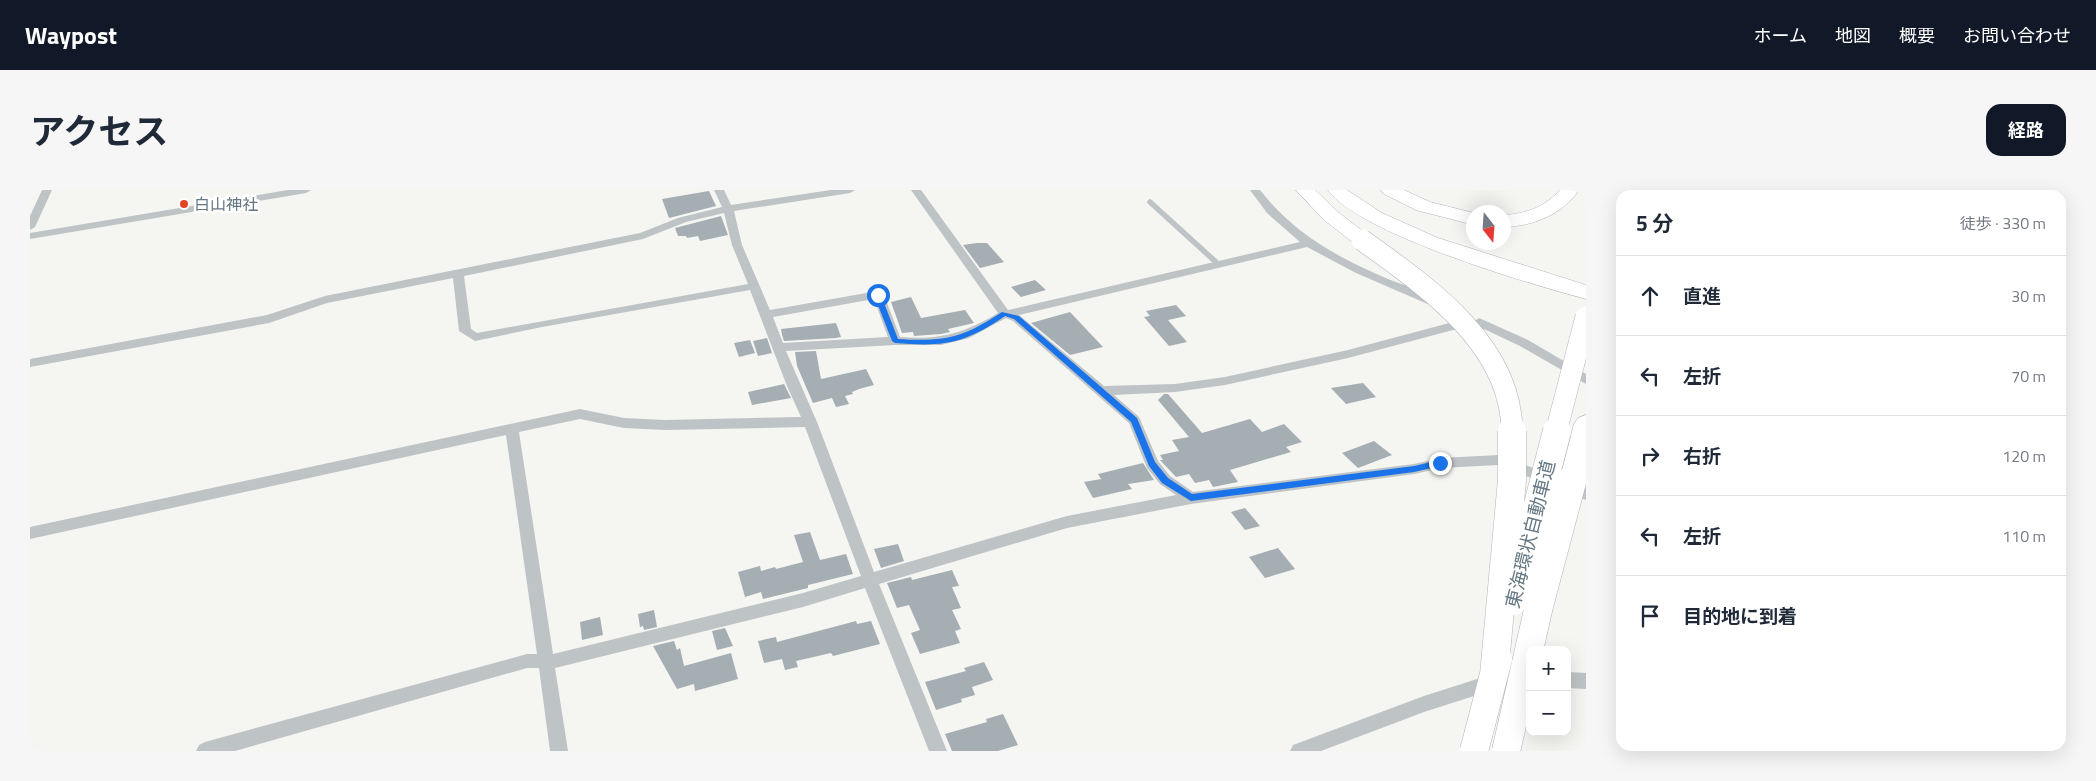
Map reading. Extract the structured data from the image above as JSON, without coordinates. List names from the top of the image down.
{
  "streets": {
    "highway": ["東海環状自動車道"]
  },
  "places": ["白山神社"],
  "north": "bottom",
  "page": {
    "header": "Waypost",
    "nav": [
      "ホーム",
      "地図",
      "概要",
      "お問い合わせ"
    ],
    "title": "アクセス",
    "buttons": "経路",
    "heading": ["5 分", "徒歩 · 330 m"],
    "list": [
      ["直進", "30 m"],
      ["左折", "70 m"],
      ["右折", "120 m"],
      ["左折", "110 m"],
      "目的地に到着"
    ],
    "map_buttons": ["+", "−"]
  }
}
